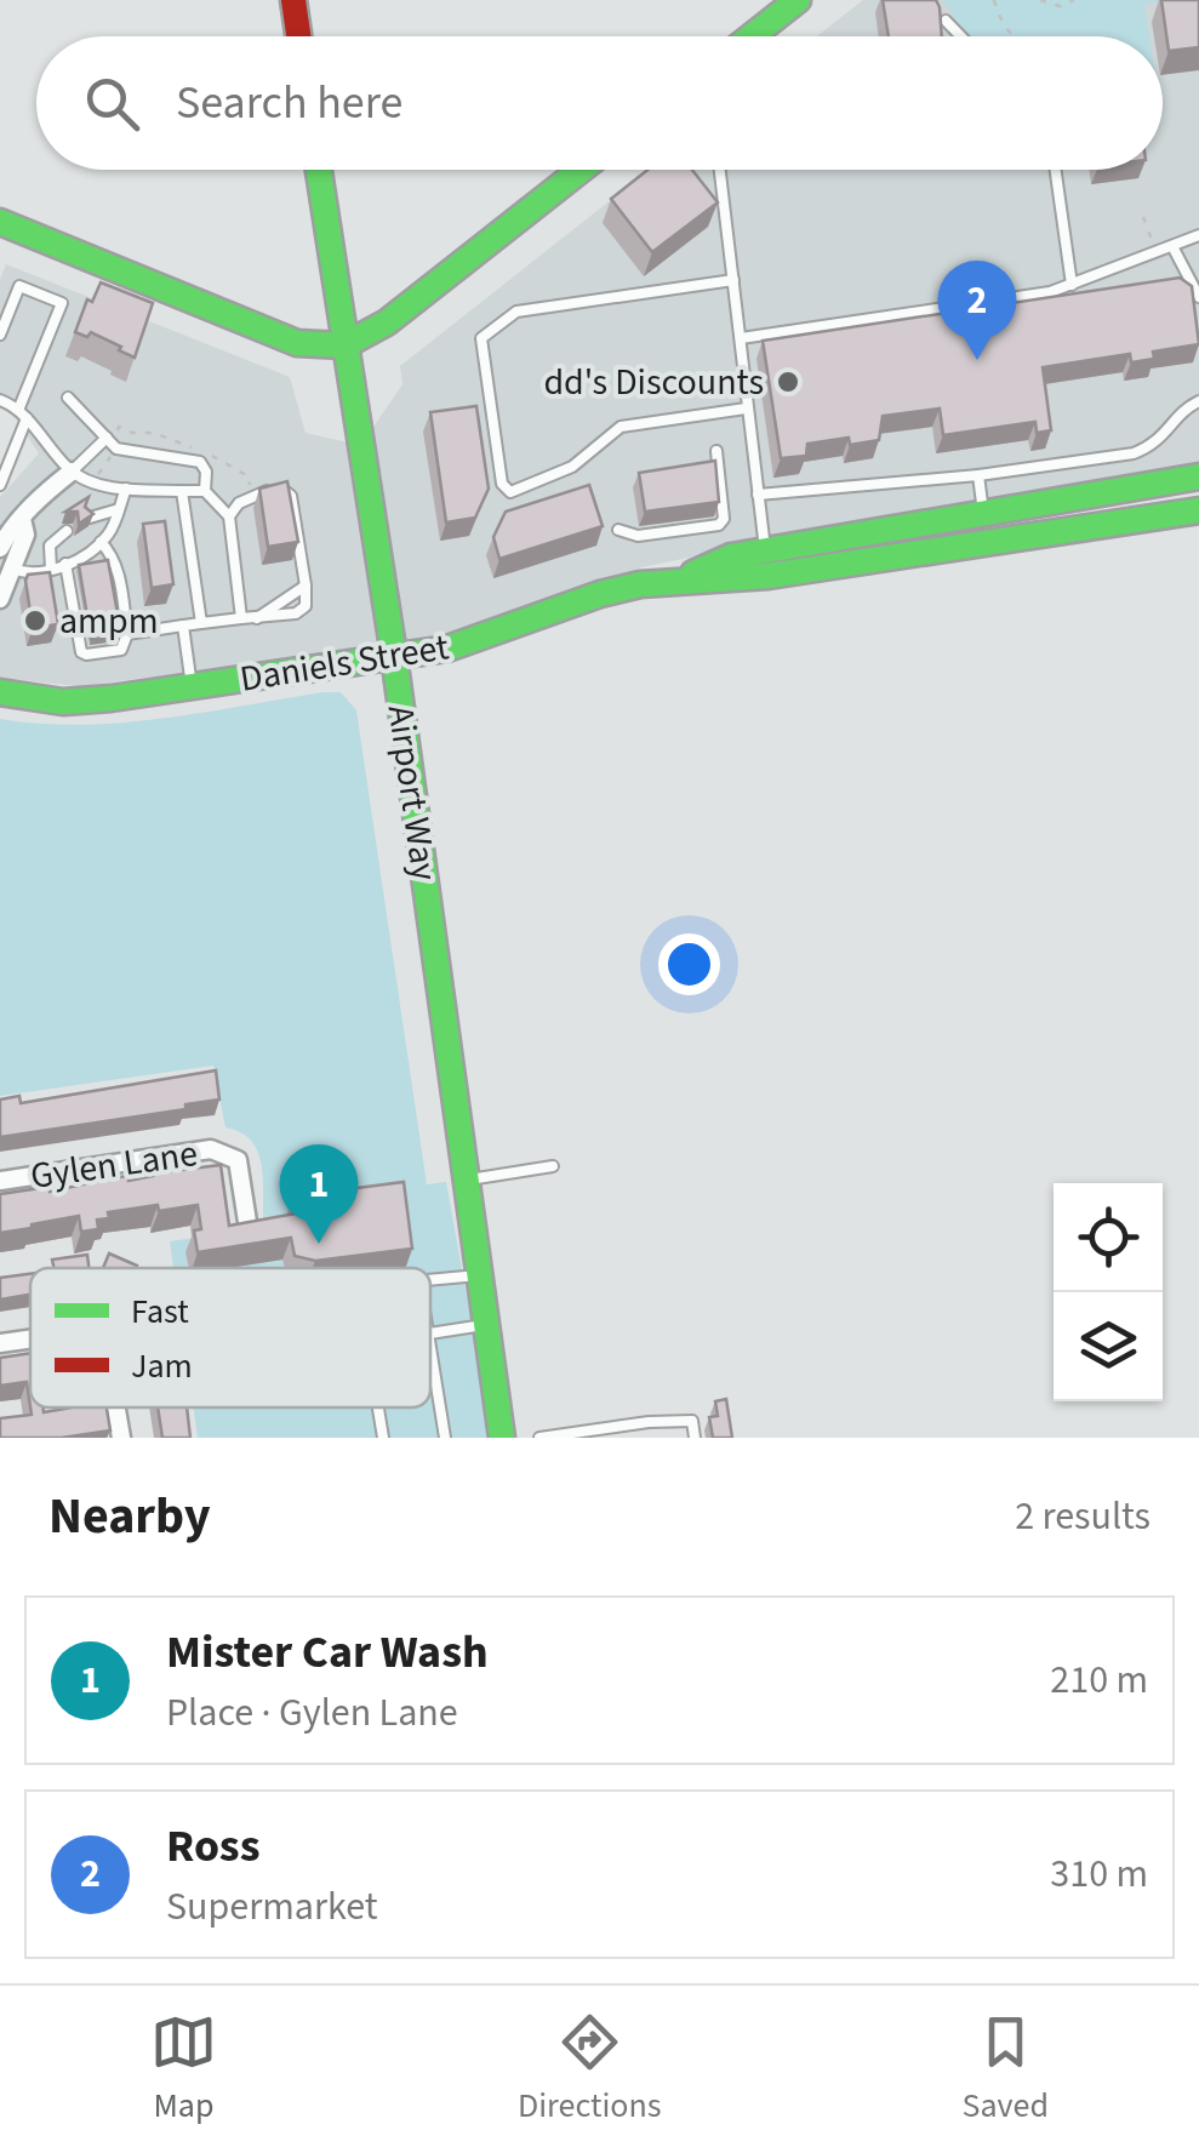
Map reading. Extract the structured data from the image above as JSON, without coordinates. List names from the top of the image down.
{
  "streets": {
    "main road": ["Daniels Street", "Airport Way"],
    "street": ["Gylen Lane"]
  },
  "crossings": [
    ["Daniels Street", "Airport Way"]
  ],
  "places": ["dd's Discounts", "ampm"],
  "legend": ["Fast", "Jam"],
  "page": {
    "search": "Search here",
    "pins": ["2", "1"],
    "heading": ["Nearby", "2 results"],
    "list": [
      {
        "mark": "1",
        "name": "Mister Car Wash",
        "note": "Place · Gylen Lane",
        "value": "210 m"
      },
      {
        "mark": "2",
        "name": "Ross",
        "note": "Supermarket",
        "value": "310 m"
      }
    ],
    "nav": ["Map", "Directions", "Saved"]
  }
}
